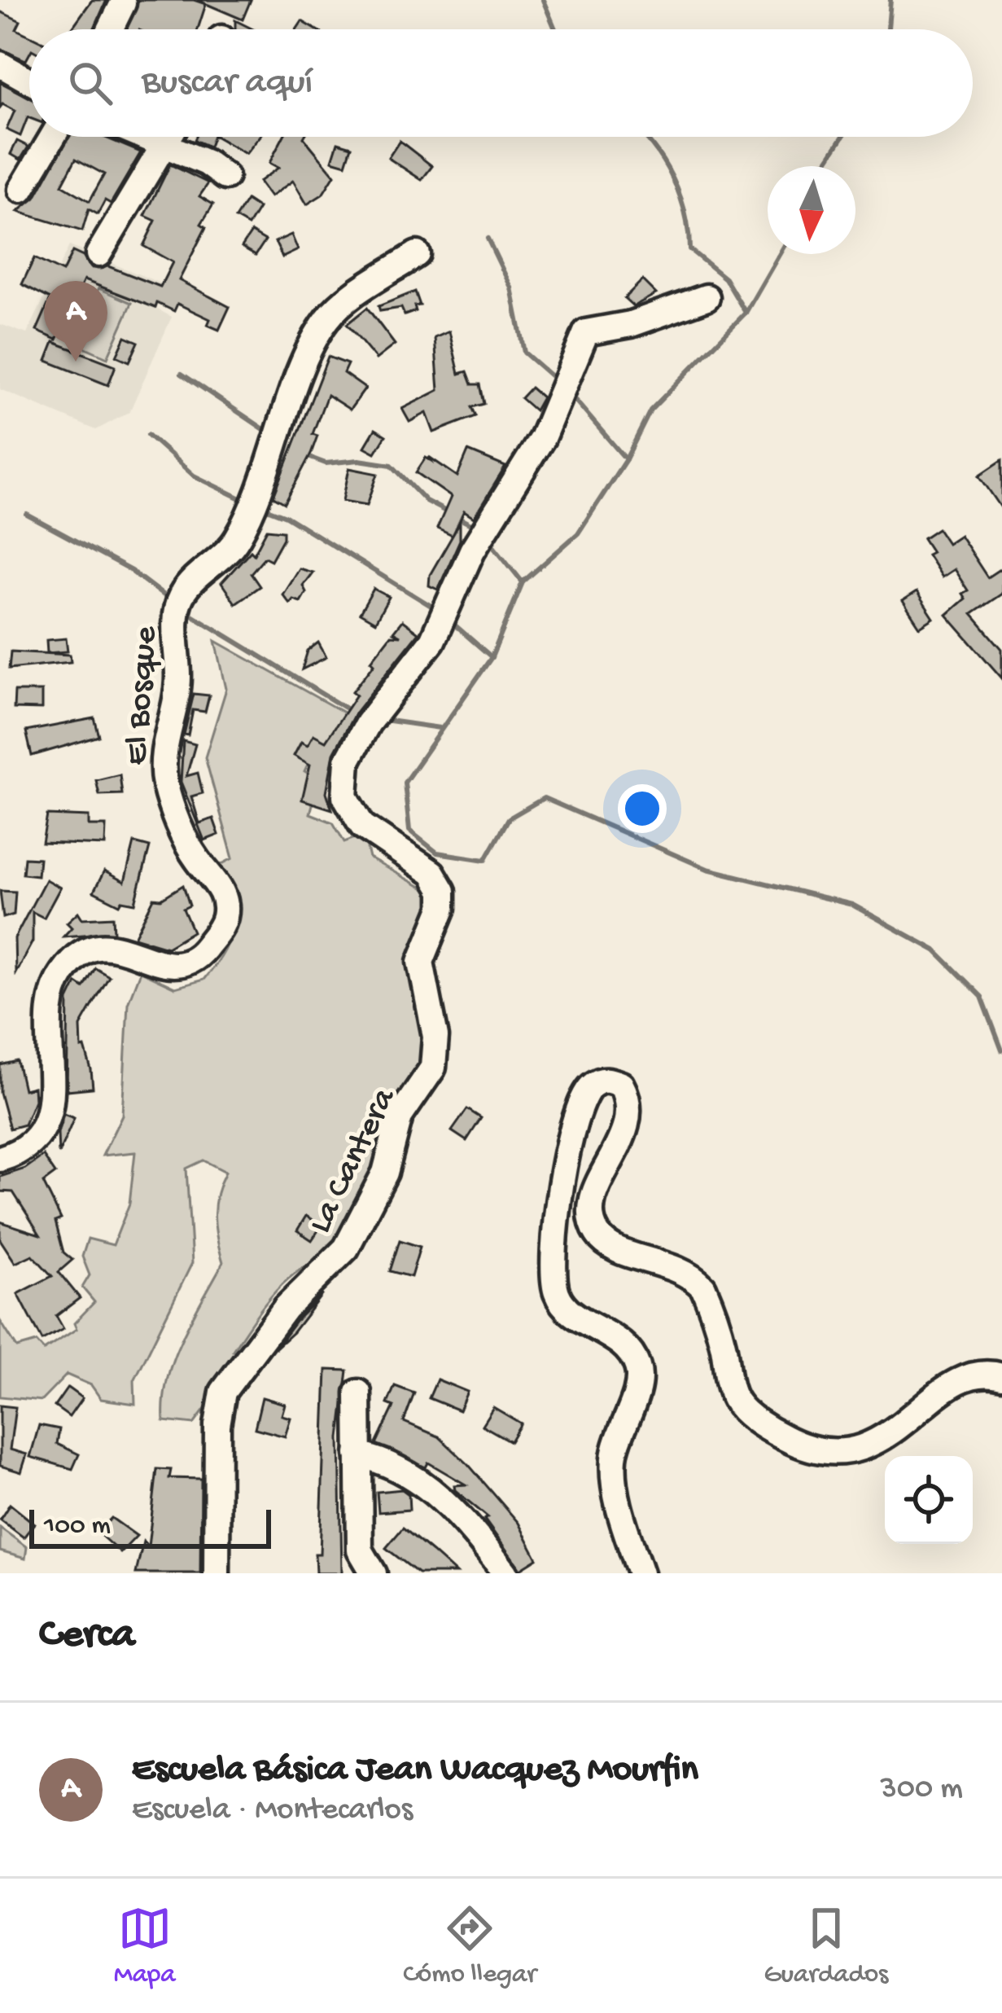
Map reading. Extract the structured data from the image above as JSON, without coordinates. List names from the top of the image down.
{
  "streets": {
    "street": ["El Bosque", "La Cantera"]
  },
  "scale_bar": "100 m",
  "north": "bottom",
  "page": {
    "search": "Buscar aquí",
    "pins": "A",
    "scale": "100 m",
    "heading": "Cerca",
    "list": [
      {
        "mark": "A",
        "name": "Escuela Básica Jean Wacquez Mourfin",
        "note": "Escuela · Montecarlos",
        "value": "300 m"
      }
    ],
    "nav": ["Mapa", "Cómo llegar", "Guardados"]
  }
}
